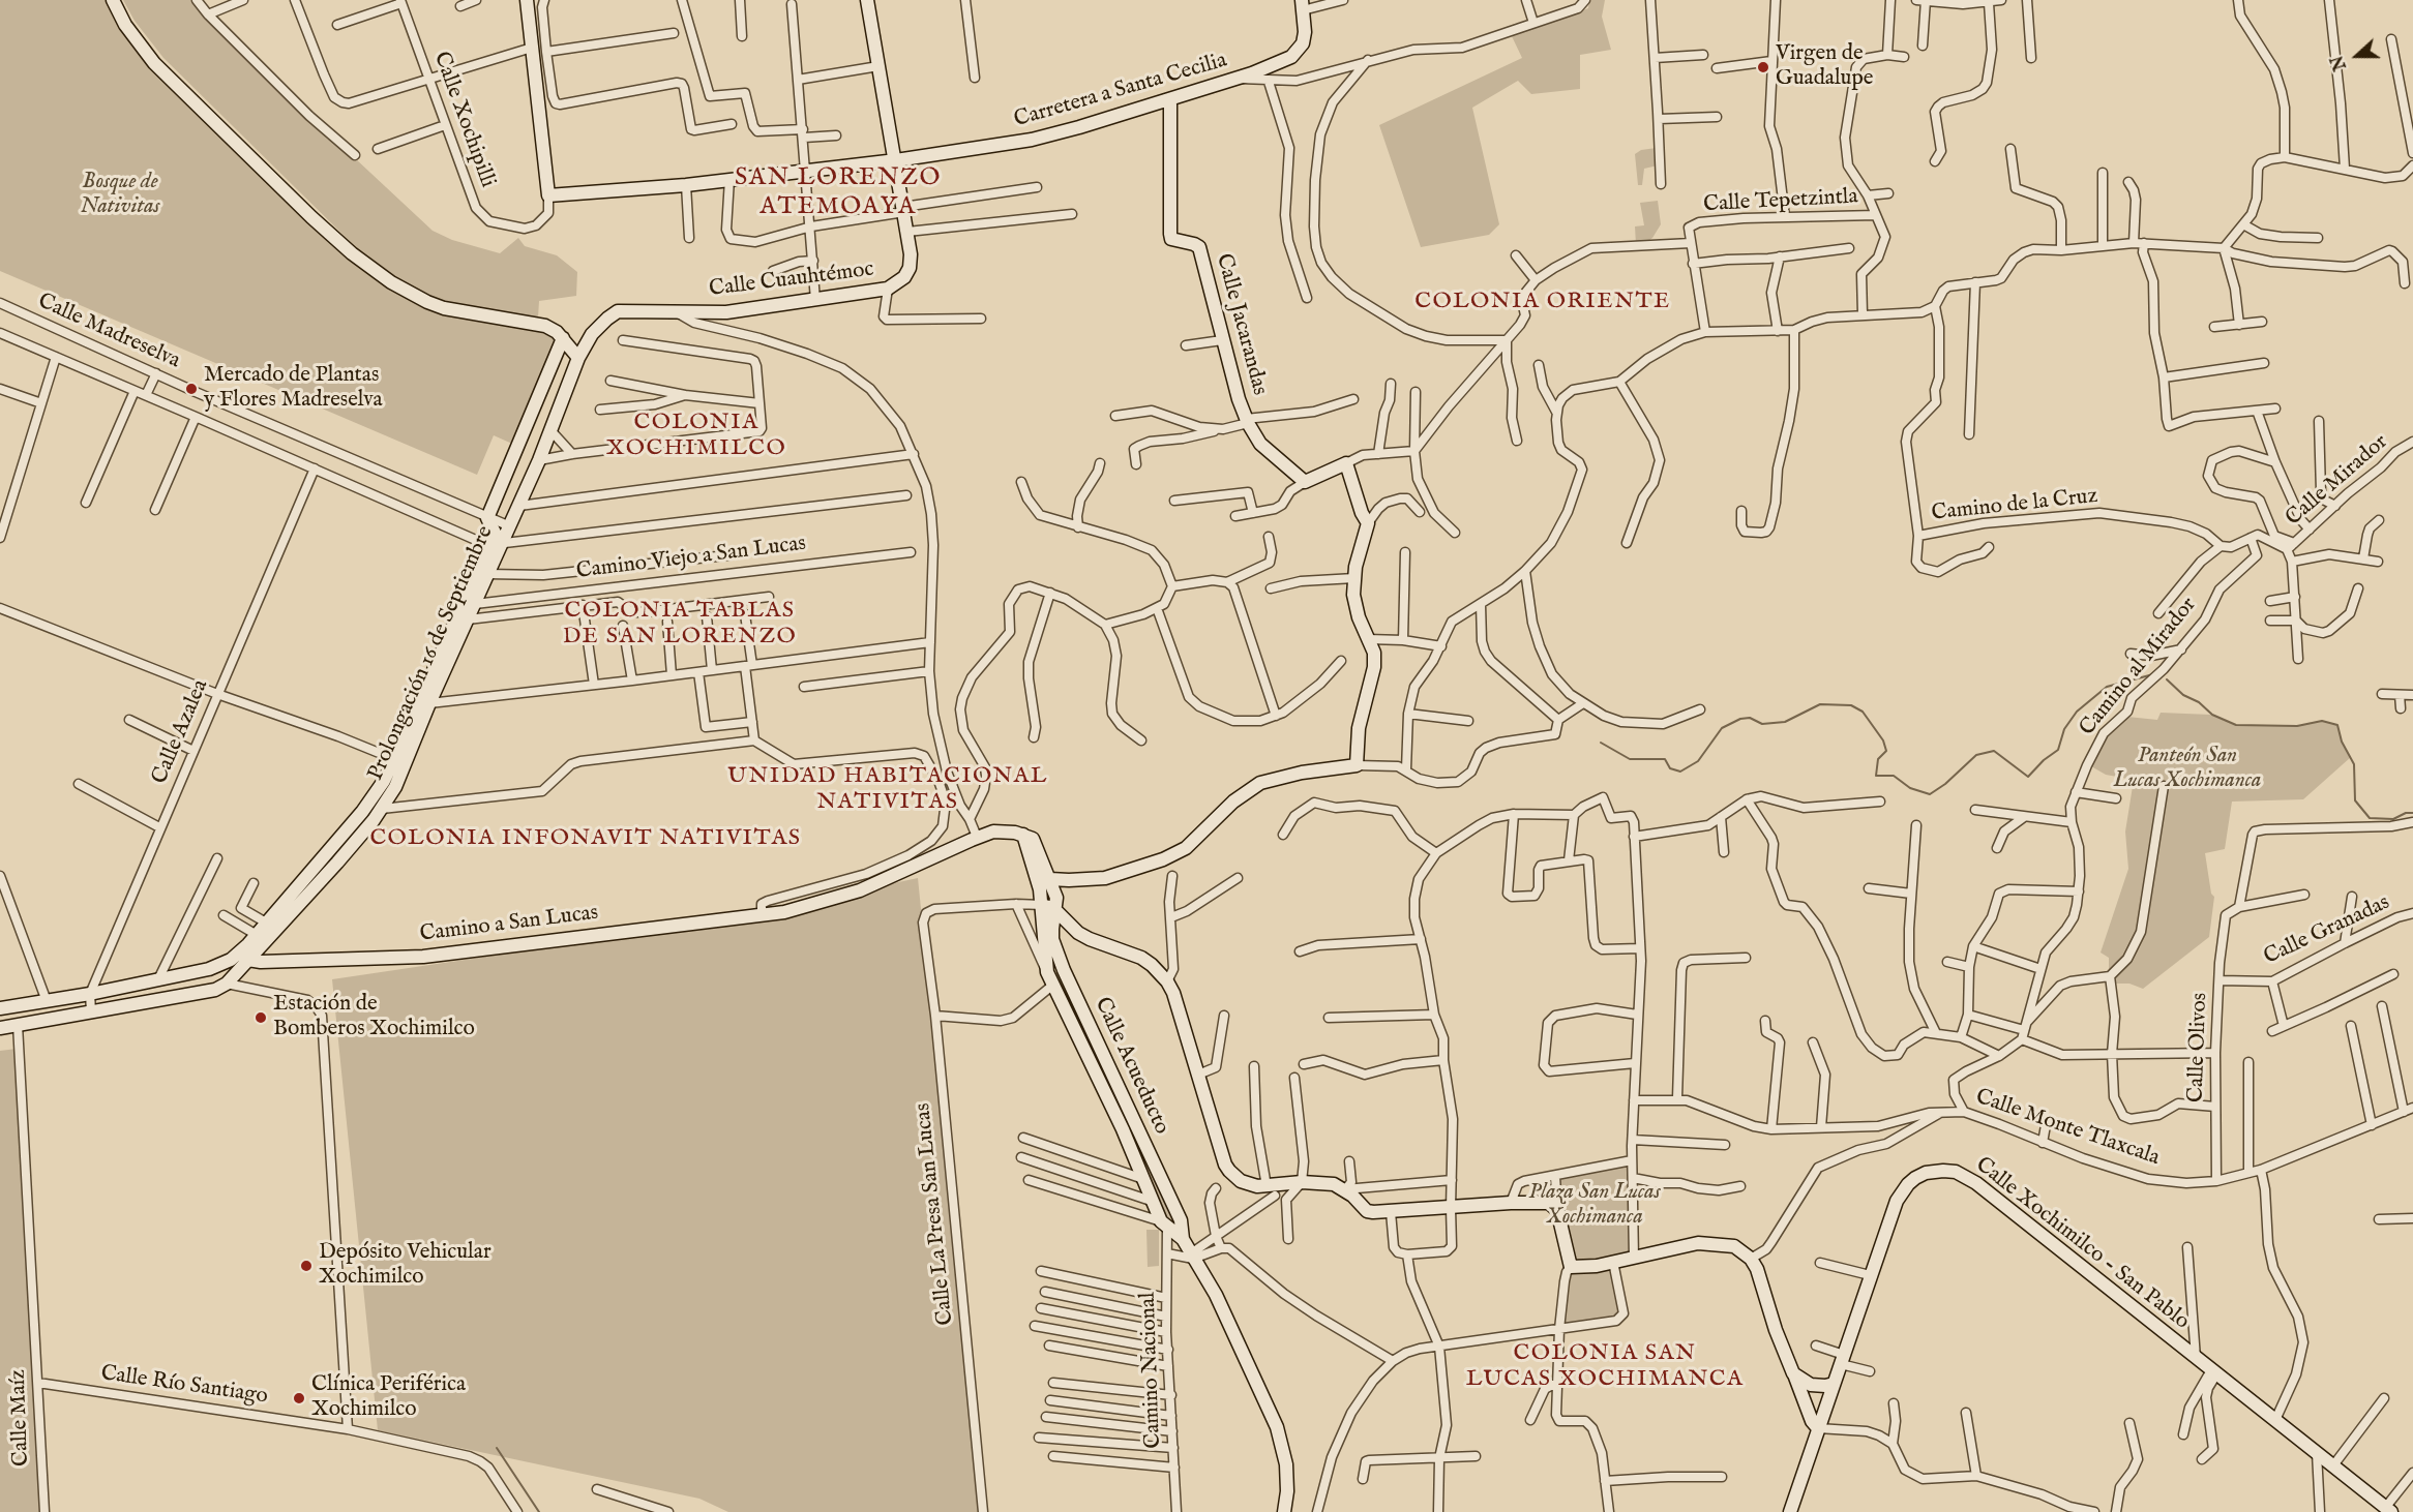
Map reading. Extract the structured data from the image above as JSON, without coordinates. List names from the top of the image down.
{
  "streets": {
    "street": [
      "Carretera a Santa Cecilia",
      "Calle Xochipilli",
      "Calle Tepetzintla",
      "Calle Cuauhtémoc",
      "Calle Jacarandas",
      "Calle Madreselva",
      "Calle Mirador",
      "Camino de la Cruz",
      "Camino Viejo a San Lucas",
      "Prolongación 16 de Septiembre",
      "Camino al Mirador",
      "Calle Azalea",
      "Camino a San Lucas",
      "Calle Granadas",
      "Calle Olivos",
      "Calle Acueducto",
      "Calle Monte Tlaxcala",
      "Calle La Presa San Lucas",
      "Calle Xochimilco - San Pablo",
      "Camino Nacional",
      "Calle Río Santiago",
      "Calle Maíz"
    ]
  },
  "crossings": [
    ["Carretera a Santa Cecilia", "Calle Xochipilli"],
    ["Carretera a Santa Cecilia", "Calle Cuauhtémoc"],
    ["Carretera a Santa Cecilia", "Calle Jacarandas"],
    ["Calle Cuauhtémoc", "Prolongación 16 de Septiembre"],
    ["Calle Madreselva", "Prolongación 16 de Septiembre"],
    ["Calle Madreselva", "Calle Azalea"],
    ["Camino Viejo a San Lucas", "Prolongación 16 de Septiembre"],
    ["Prolongación 16 de Septiembre", "Camino a San Lucas"],
    ["Camino a San Lucas", "Calle Acueducto"],
    ["Calle Granadas", "Calle Olivos"],
    ["Calle Olivos", "Calle Monte Tlaxcala"],
    ["Calle Acueducto", "Calle La Presa San Lucas"],
    ["Calle Acueducto", "Camino Nacional"],
    ["Calle Río Santiago", "Calle Maíz"]
  ],
  "districts": [
    "SAN LORENZO ATEMOAYA",
    "COLONIA ORIENTE",
    "COLONIA XOCHIMILCO",
    "COLONIA TABLAS DE SAN LORENZO",
    "UNIDAD HABITACIONAL NATIVITAS",
    "COLONIA INFONAVIT NATIVITAS",
    "COLONIA SAN LUCAS XOCHIMANCA"
  ],
  "parks": ["Bosque de Nativitas", "Panteón San Lucas Xochimanca", "Plaza San Lucas Xochimanca"],
  "places": [
    "Virgen de Guadalupe",
    "Mercado de Plantas y Flores Madreselva",
    "Estación de Bomberos Xochimilco",
    "Depósito Vehicular Xochimilco",
    "Clínica Periférica Xochimilco"
  ],
  "north": "left"
}
